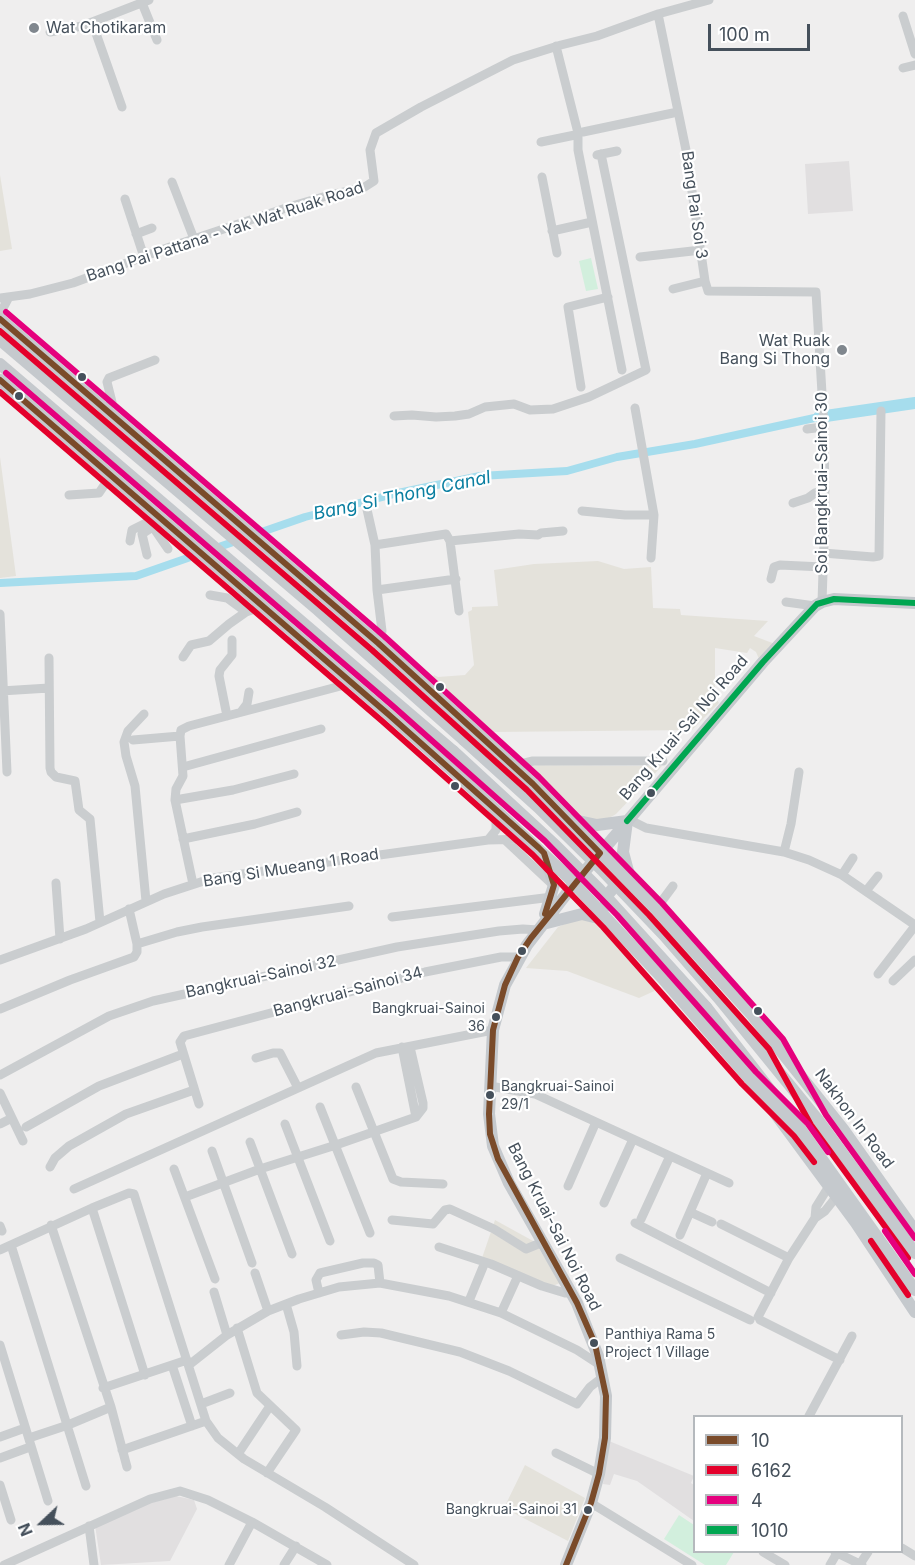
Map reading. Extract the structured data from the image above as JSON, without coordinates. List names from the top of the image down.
{
  "streets": {
    "main road": ["Bang Kruai-Sai Noi Road", "Nakhon In Road"],
    "street": [
      "Bang Pai Soi 3",
      "Bang Pai Pattana - Yak Wat Ruak Road",
      "Soi Bangkruai-Sainoi 30",
      "Bang Si Mueang 1 Road",
      "Bangkruai-Sainoi 32",
      "Bangkruai-Sainoi 34"
    ]
  },
  "crossings": [
    ["Bang Pai Soi 3", "Bang Pai Pattana - Yak Wat Ruak Road"],
    ["Bang Pai Soi 3", "Soi Bangkruai-Sainoi 30"],
    ["Soi Bangkruai-Sainoi 30", "Bang Kruai-Sai Noi Road"],
    ["Bang Kruai-Sai Noi Road", "Bangkruai-Sainoi 32"],
    ["Bang Kruai-Sai Noi Road", "Bangkruai-Sainoi 34"],
    ["Bang Kruai-Sai Noi Road", "Nakhon In Road"]
  ],
  "water": ["Bang Si Thong Canal"],
  "places": [
    "Wat Chotikaram",
    "Wat Ruak Bang Si Thong",
    "Bangkruai-Sainoi 36",
    "Bangkruai-Sainoi 29/1",
    "Panthiya Rama 5 Project 1 Village",
    "Bangkruai-Sainoi 31"
  ],
  "lines": [
    "transit line 4",
    "transit line 10",
    "transit line 6162",
    "transit line 1010"
  ],
  "legend": [
    "10",
    "6162",
    "4",
    "1010"
  ],
  "scale_bar": "100 m",
  "north": "left"
}
